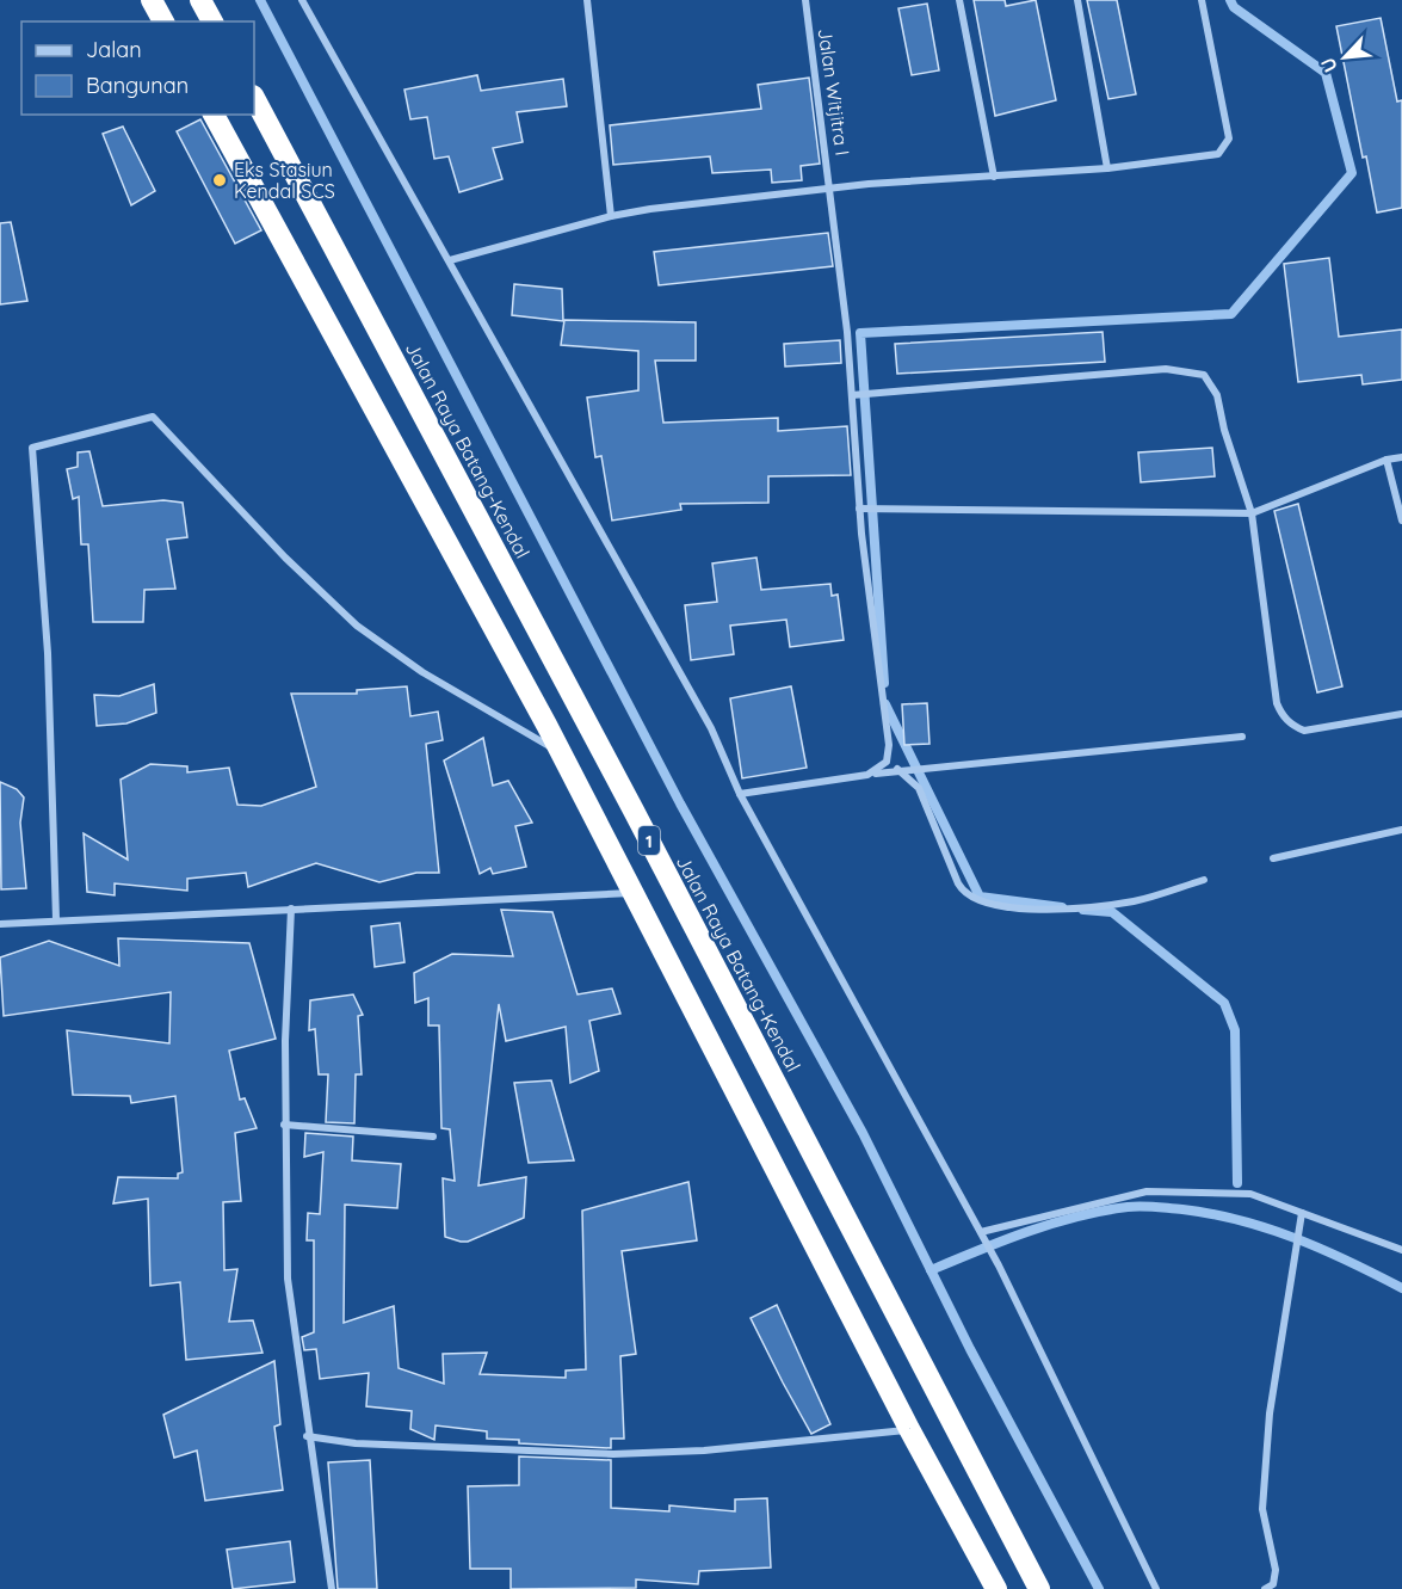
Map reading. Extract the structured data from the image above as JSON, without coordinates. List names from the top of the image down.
{
  "streets": {
    "highway": ["Jalan Raya Batang-Kendal", "1"],
    "street": ["Jalan Witjitra I"]
  },
  "places": ["Eks Stasiun Kendal SCS"],
  "legend": ["Jalan", "Bangunan"],
  "north": "bottom left"
}
